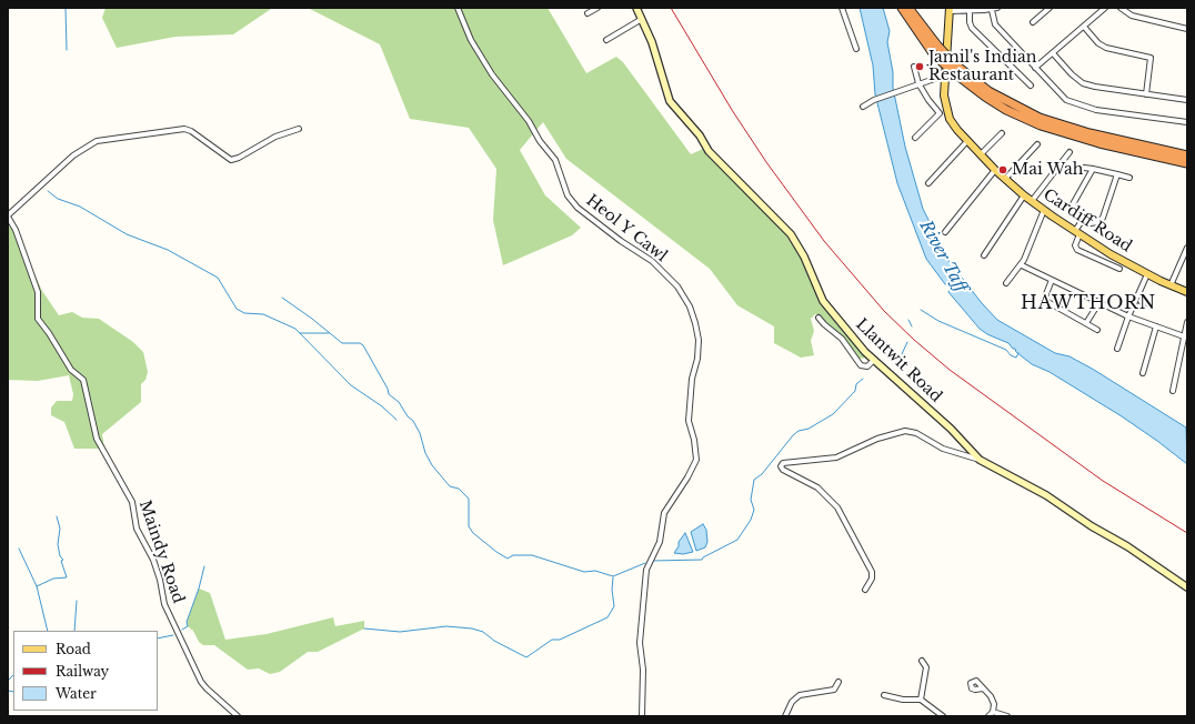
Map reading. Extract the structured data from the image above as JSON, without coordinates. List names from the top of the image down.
{
  "streets": {
    "main road": ["Cardiff Road", "Llantwit Road"],
    "street": ["Heol Y Cawl", "Maindy Road"]
  },
  "districts": ["HAWTHORN"],
  "water": ["River Taff"],
  "places": ["Jamil's Indian Restaurant", "Mai Wah"],
  "legend": ["Road", "Railway", "Water"]
}
